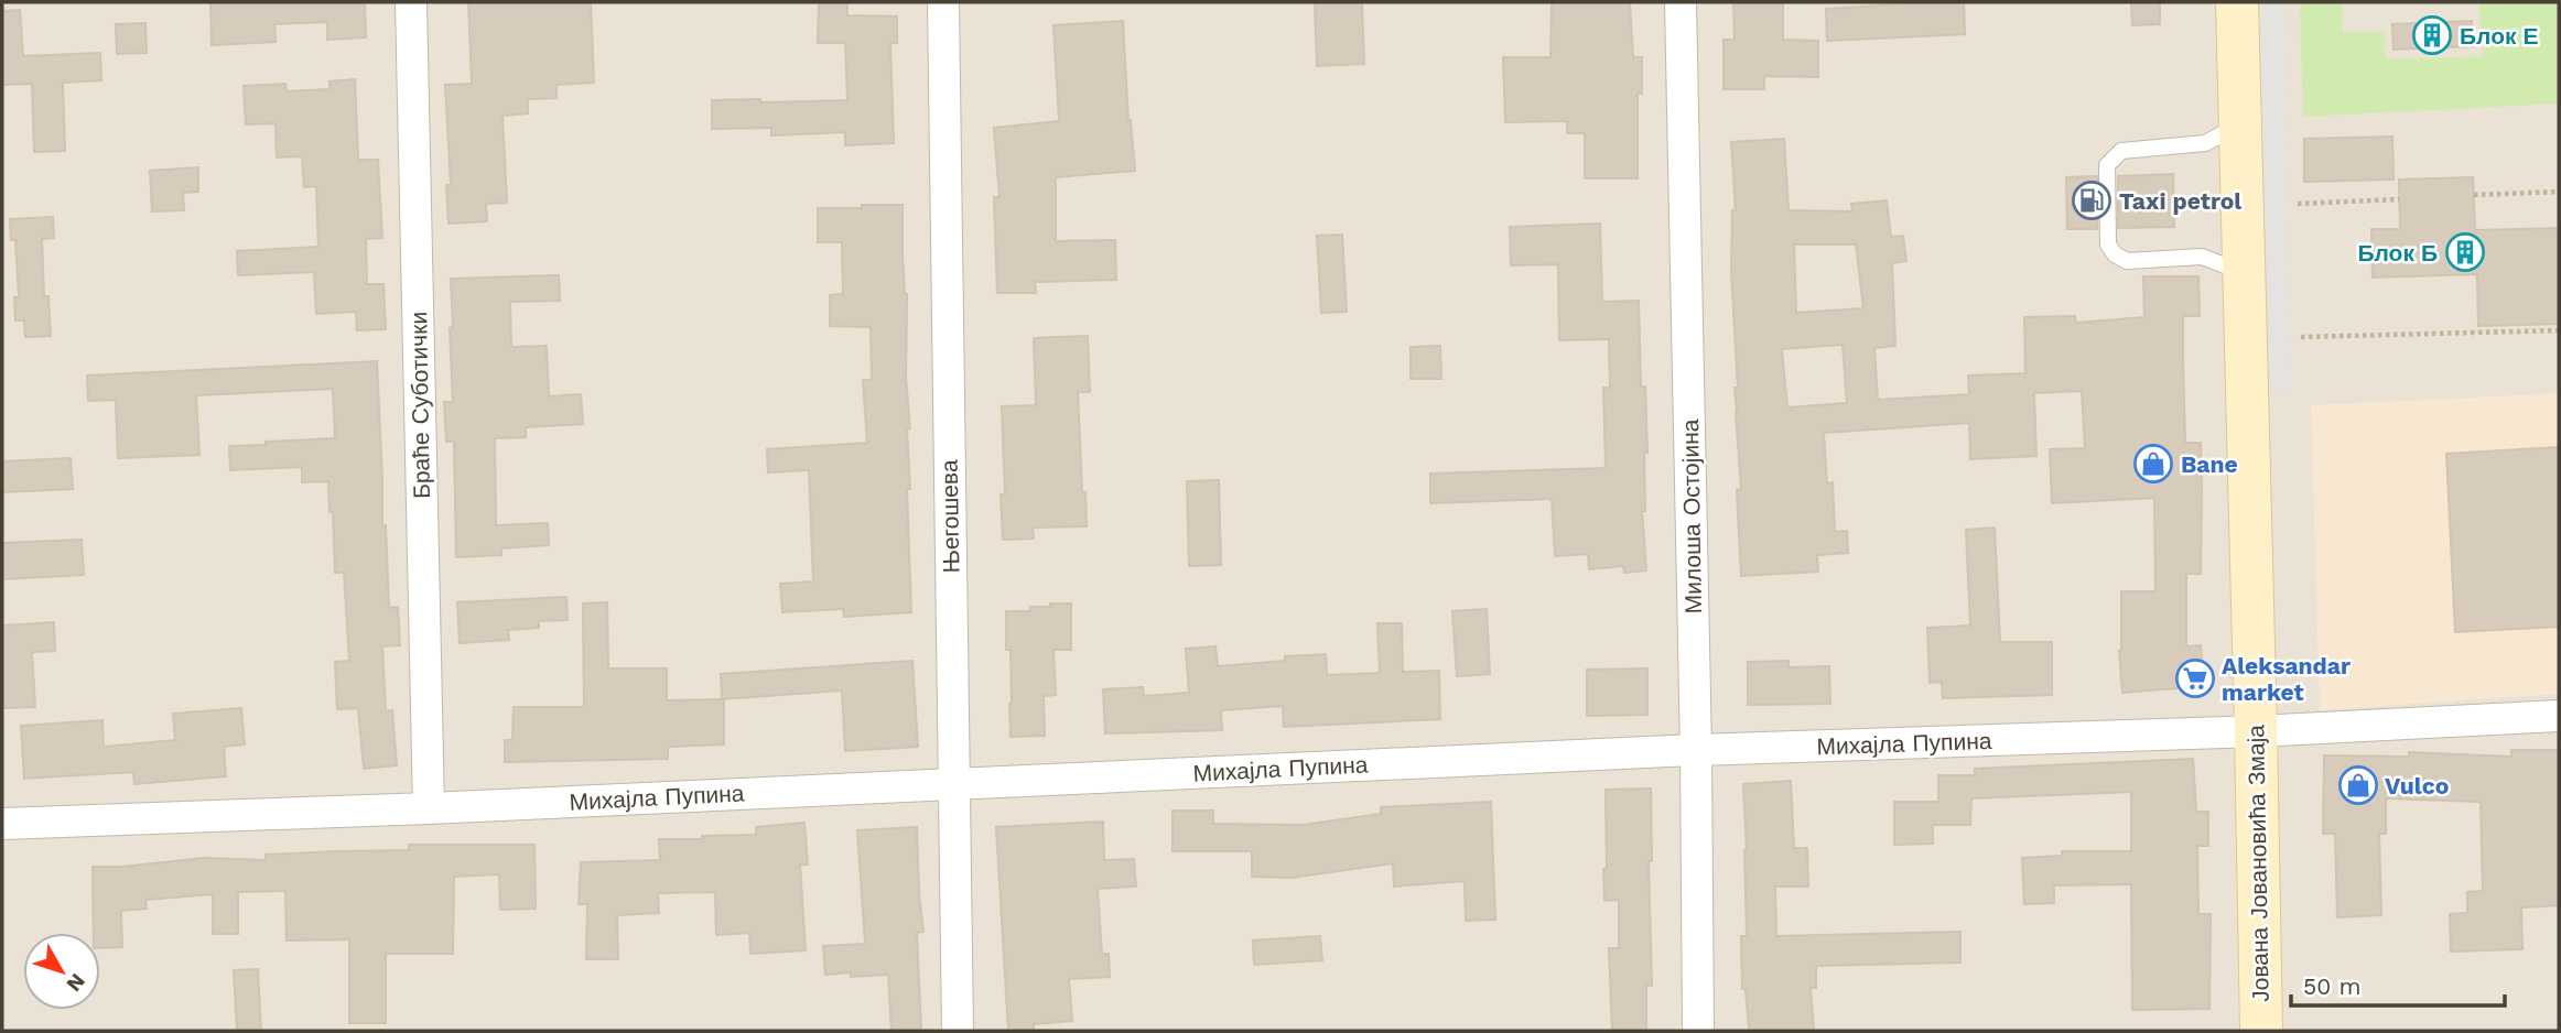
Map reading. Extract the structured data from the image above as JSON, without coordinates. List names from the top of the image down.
{
  "streets": {
    "main road": ["Јована Јовановића Змаја"],
    "street": [
      "Браће Суботички",
      "Његошева",
      "Милоша Остојина",
      "Михајла Пупина"
    ]
  },
  "crossings": [
    ["Браће Суботички", "Михајла Пупина"],
    ["Његошева", "Михајла Пупина"],
    ["Милоша Остојина", "Михајла Пупина"],
    ["Михајла Пупина", "Јована Јовановића Змаја"]
  ],
  "places": {
    "building": ["Блок Е", "Блок Б"],
    "fuel station": ["Taxi petrol"],
    "shop": ["Bane", "Vulco"],
    "supermarket": ["Aleksandar market"]
  },
  "scale_bar": "50 m",
  "north": "bottom right"
}
